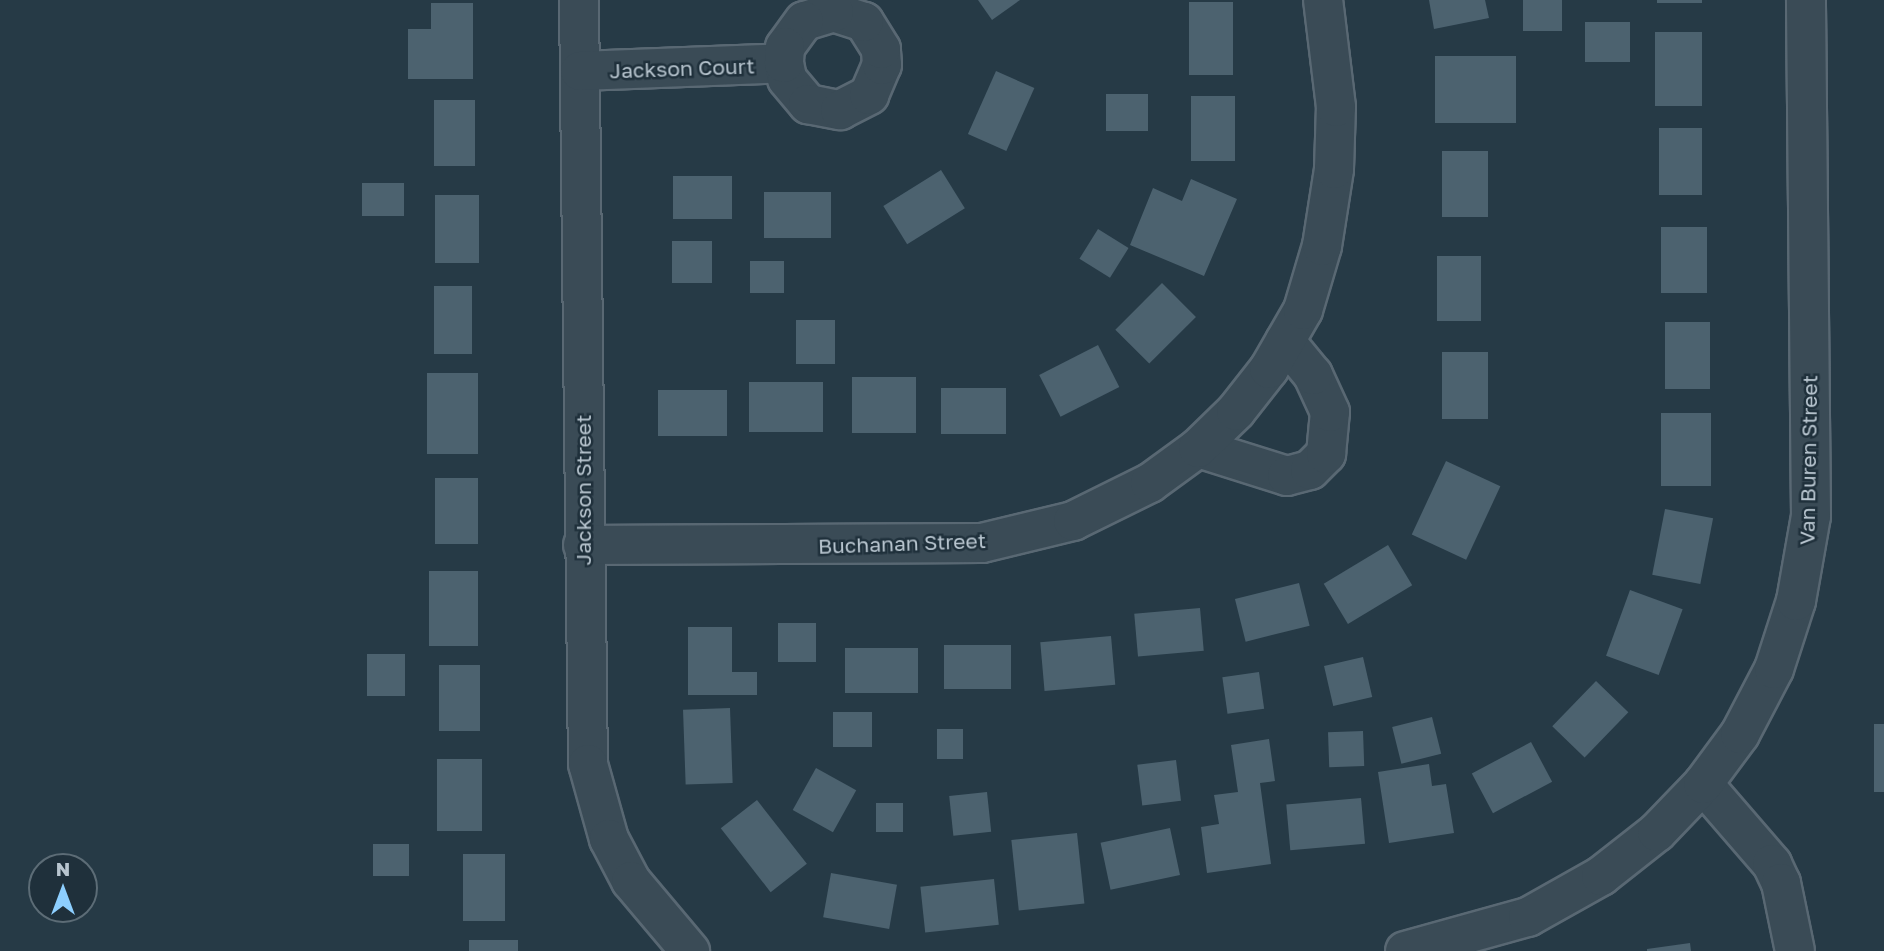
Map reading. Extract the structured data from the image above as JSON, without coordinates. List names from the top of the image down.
{
  "streets": {
    "street": [
      "Jackson Court",
      "Van Buren Street",
      "Jackson Street",
      "Buchanan Street"
    ]
  },
  "crossings": [
    ["Jackson Court", "Jackson Street"],
    ["Jackson Street", "Buchanan Street"]
  ],
  "north": "top"
}
